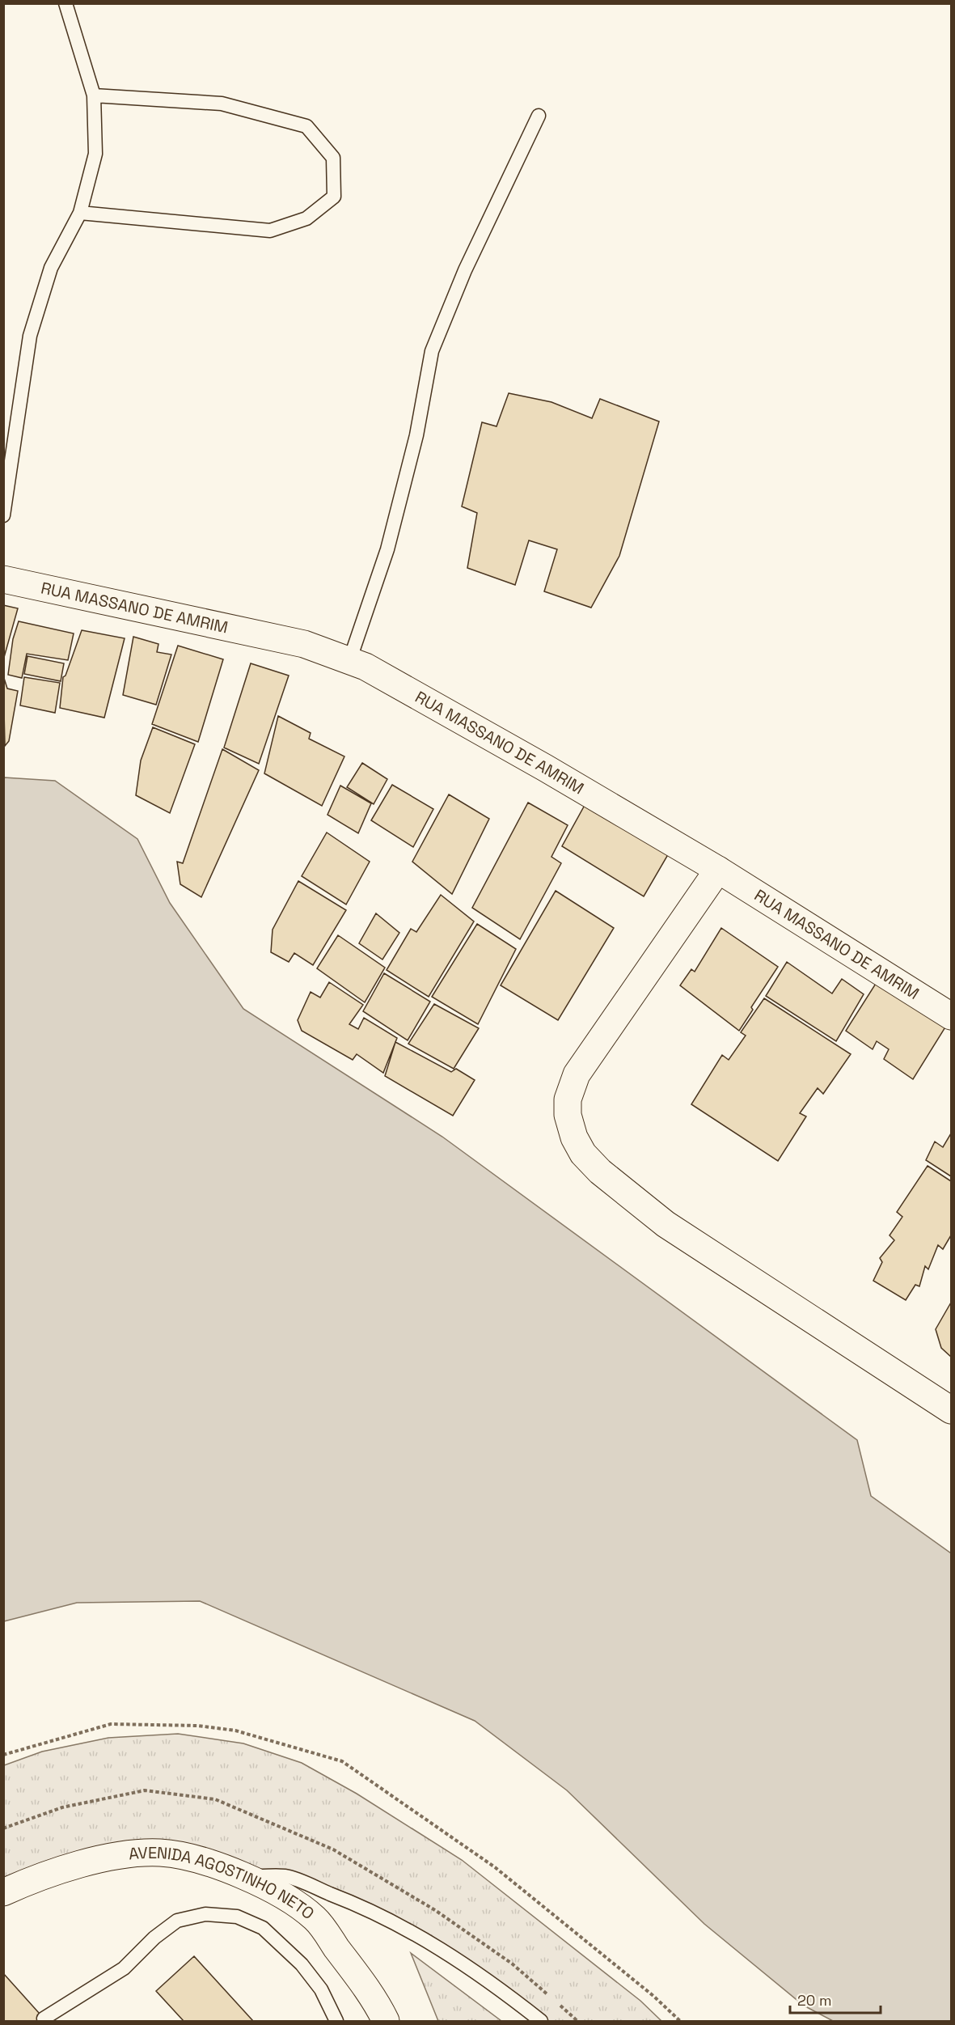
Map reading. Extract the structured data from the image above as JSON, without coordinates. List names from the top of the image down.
{
  "streets": {
    "street": ["RUA MASSANO DE AMRIM", "AVENIDA AGOSTINHO NETO"]
  },
  "scale_bar": "20 m"
}
